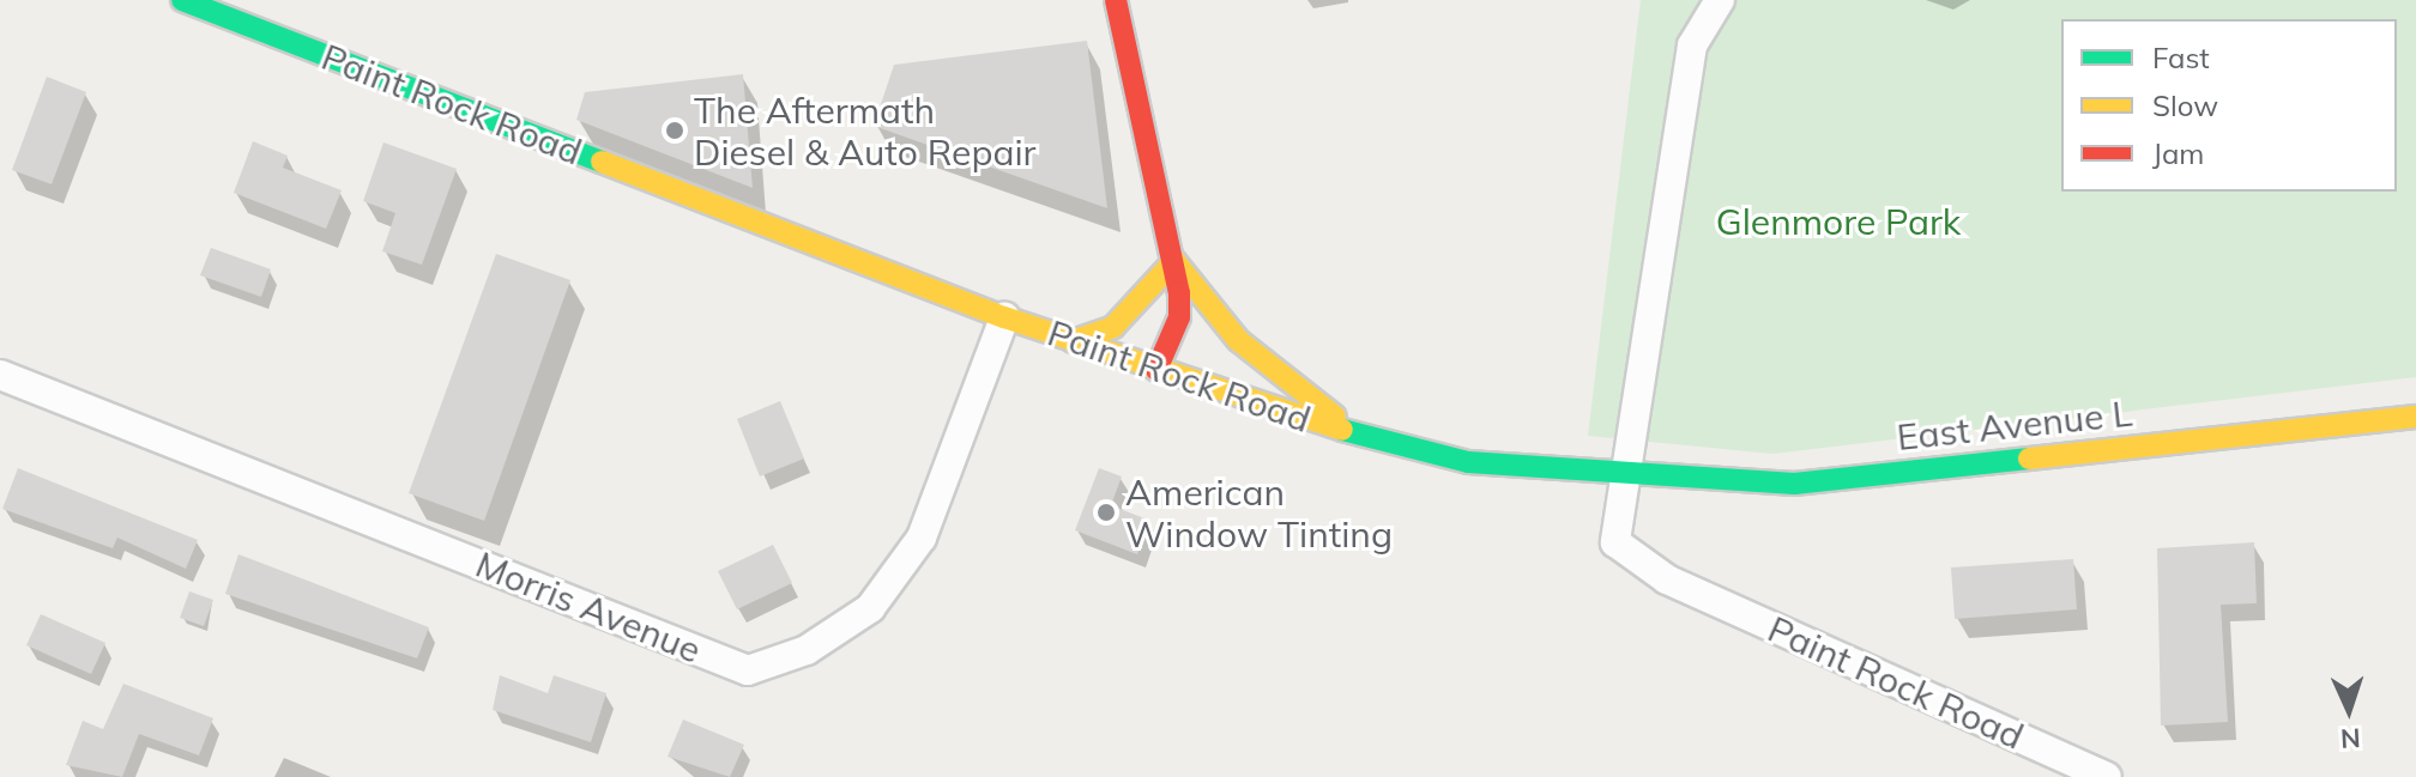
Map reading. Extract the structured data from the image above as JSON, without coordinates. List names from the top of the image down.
{
  "streets": {
    "main road": ["Paint Rock Road", "East Avenue L"],
    "street": ["Morris Avenue"]
  },
  "crossings": [
    ["Paint Rock Road", "East Avenue L"],
    ["Paint Rock Road", "Morris Avenue"]
  ],
  "parks": ["Glenmore Park"],
  "places": ["The Aftermath Diesel & Auto Repair", "American Window Tinting"],
  "legend": ["Fast", "Slow", "Jam"],
  "north": "bottom"
}
